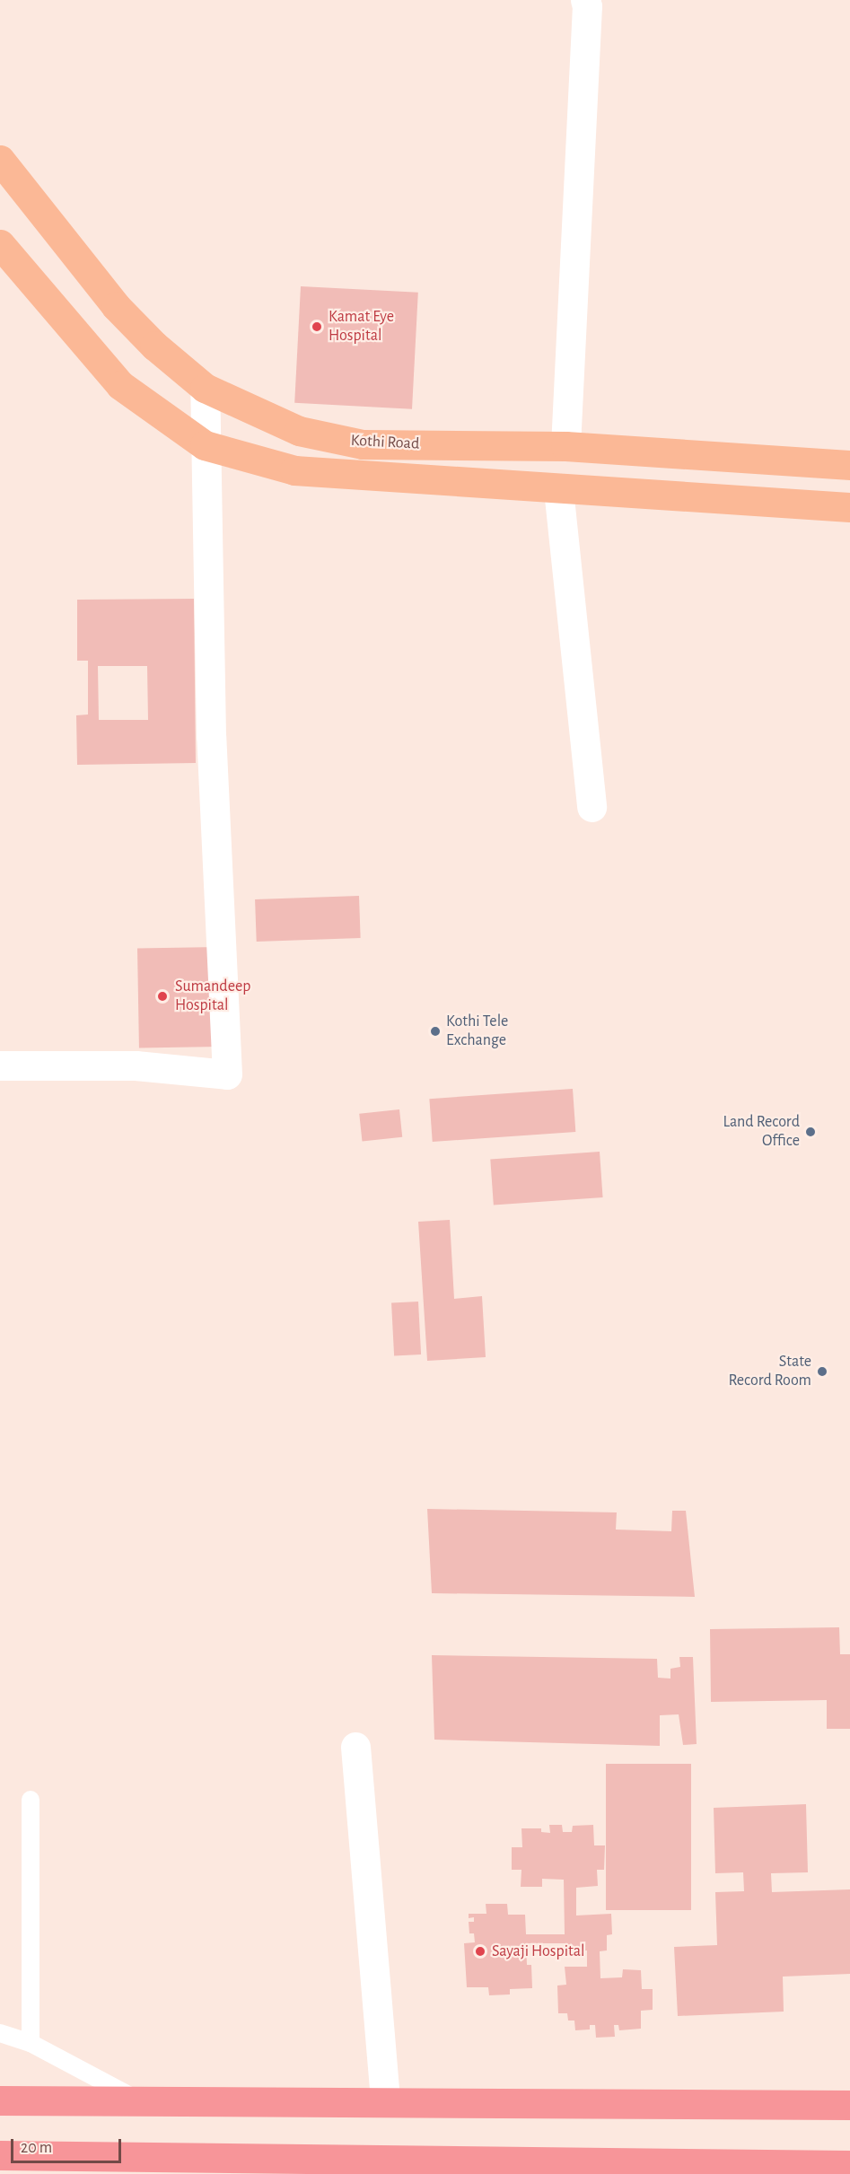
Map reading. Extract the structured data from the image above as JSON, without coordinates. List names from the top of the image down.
{
  "streets": {
    "main road": ["Kothi Road"]
  },
  "places": [
    "Kamat Eye Hospital",
    "Sumandeep Hospital",
    "Kothi Tele Exchange",
    "Land Record Office",
    "State Record Room",
    "Sayaji Hospital"
  ],
  "scale_bar": "20 m"
}
